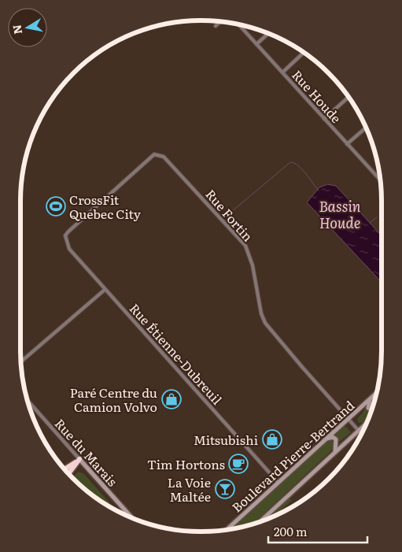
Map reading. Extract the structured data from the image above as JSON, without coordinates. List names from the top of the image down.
{
  "streets": {
    "main road": ["Rue du Marais", "Boulevard Pierre-Bertrand"],
    "street": ["Rue Houde", "Rue Fortin", "Rue Étienne-Dubreuil"]
  },
  "crossings": [
    ["Rue Fortin", "Rue Étienne-Dubreuil"],
    ["Rue Fortin", "Boulevard Pierre-Bertrand"],
    ["Rue Étienne-Dubreuil", "Boulevard Pierre-Bertrand"]
  ],
  "water": ["Bassin Houde"],
  "places": {
    "sports": ["CrossFit Quebec City"],
    "shop": ["Paré Centre du Camion Volvo", "Mitsubishi"],
    "cafe": ["Tim Hortons"],
    "bar": ["La Voie Maltée"]
  },
  "scale_bar": "200 m",
  "north": "left"
}
